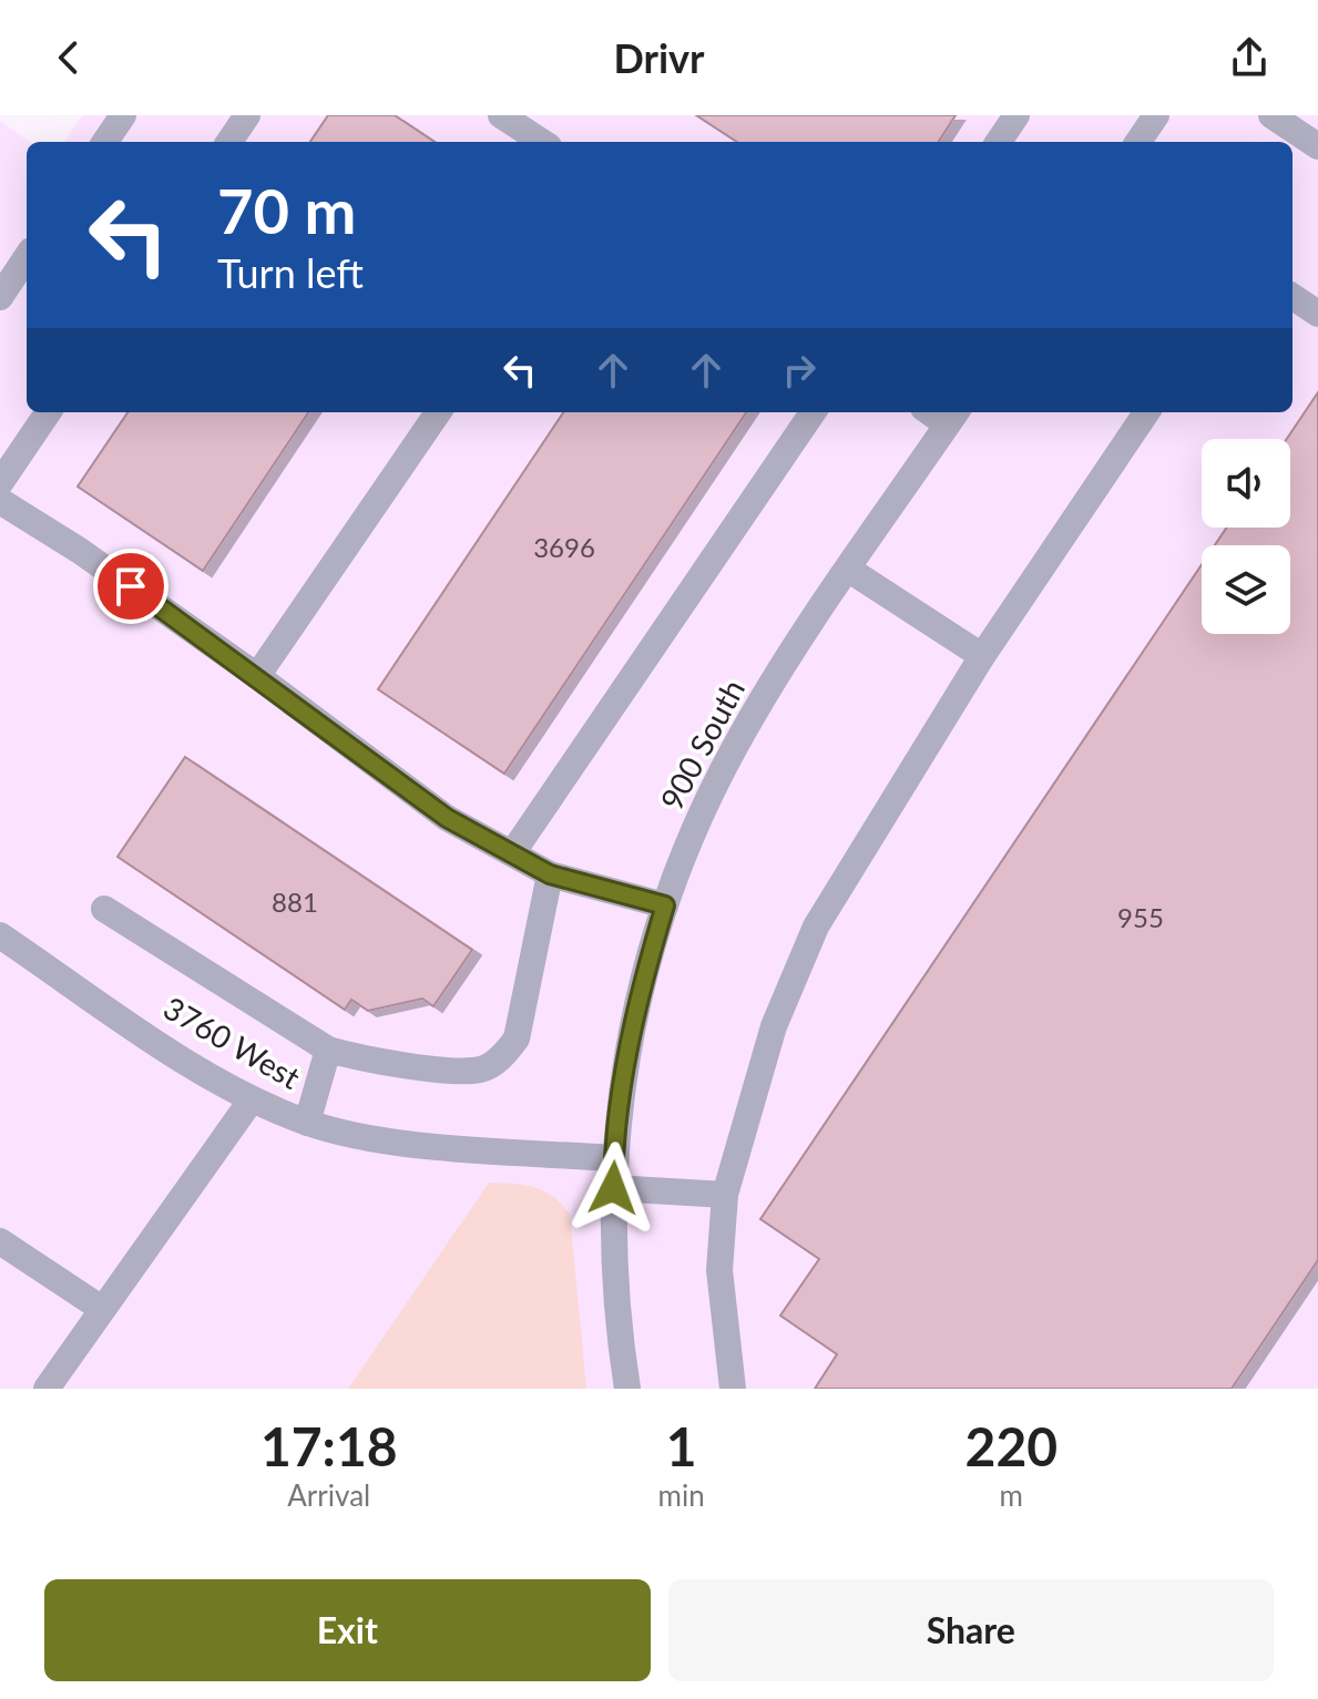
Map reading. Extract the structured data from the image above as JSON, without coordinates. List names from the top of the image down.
{
  "streets": {
    "street": ["900 South", "3760 West"]
  },
  "crossings": [
    ["900 South", "3760 West"]
  ],
  "house_numbers": ["3696", "881", "955"],
  "page": {
    "header": "Drivr",
    "turn": ["70 m", "Turn left"],
    "eta": [
      "17:18",
      "Arrival",
      "1",
      "min",
      "220",
      "m"
    ],
    "buttons": ["Exit", "Share"]
  }
}
